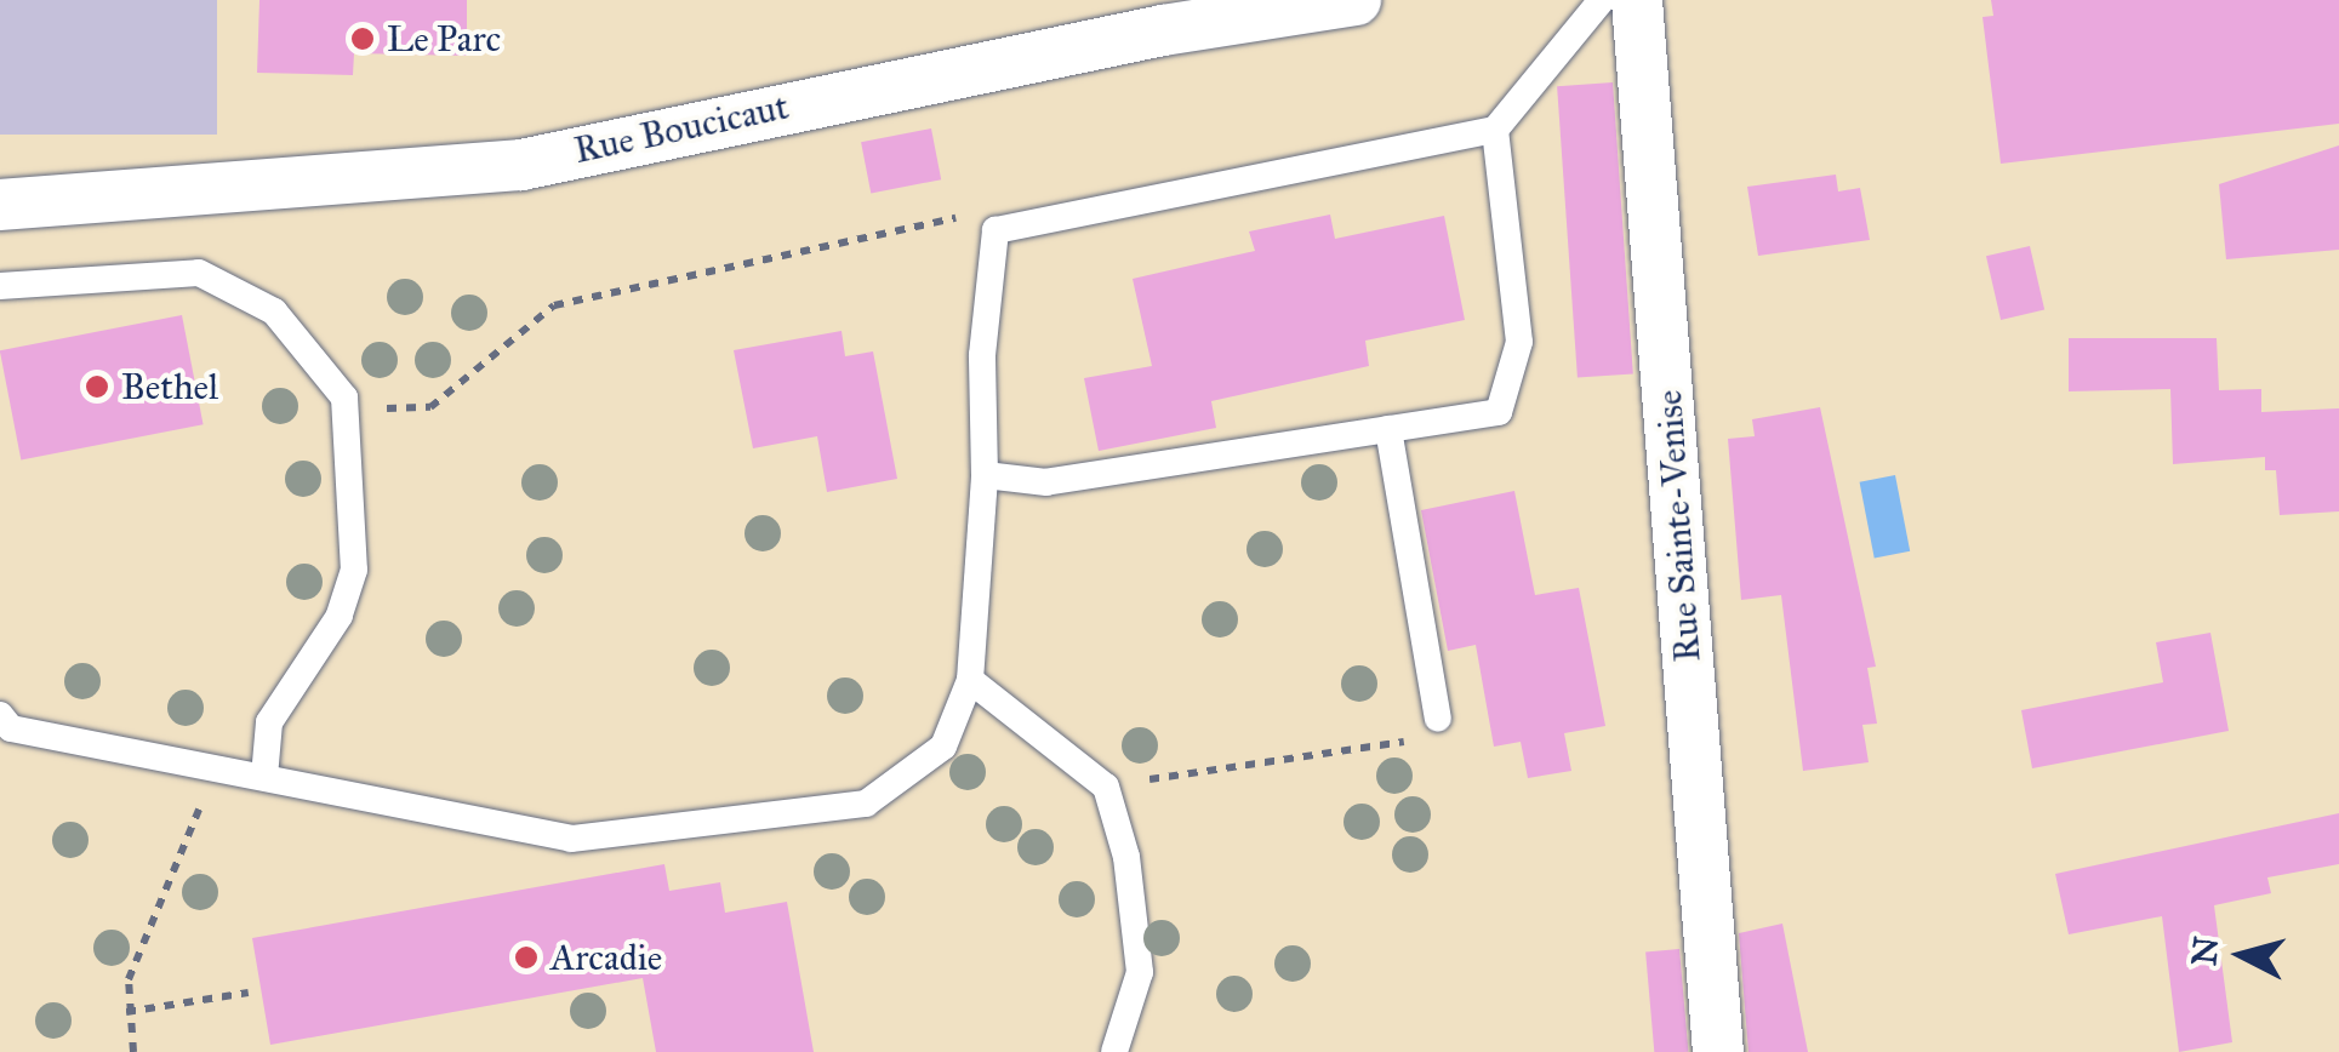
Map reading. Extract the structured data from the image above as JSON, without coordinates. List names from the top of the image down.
{
  "streets": {
    "street": ["Rue Boucicaut", "Rue Sainte-Venise"]
  },
  "places": ["Le Parc", "Bethel", "Arcadie"],
  "north": "left"
}
